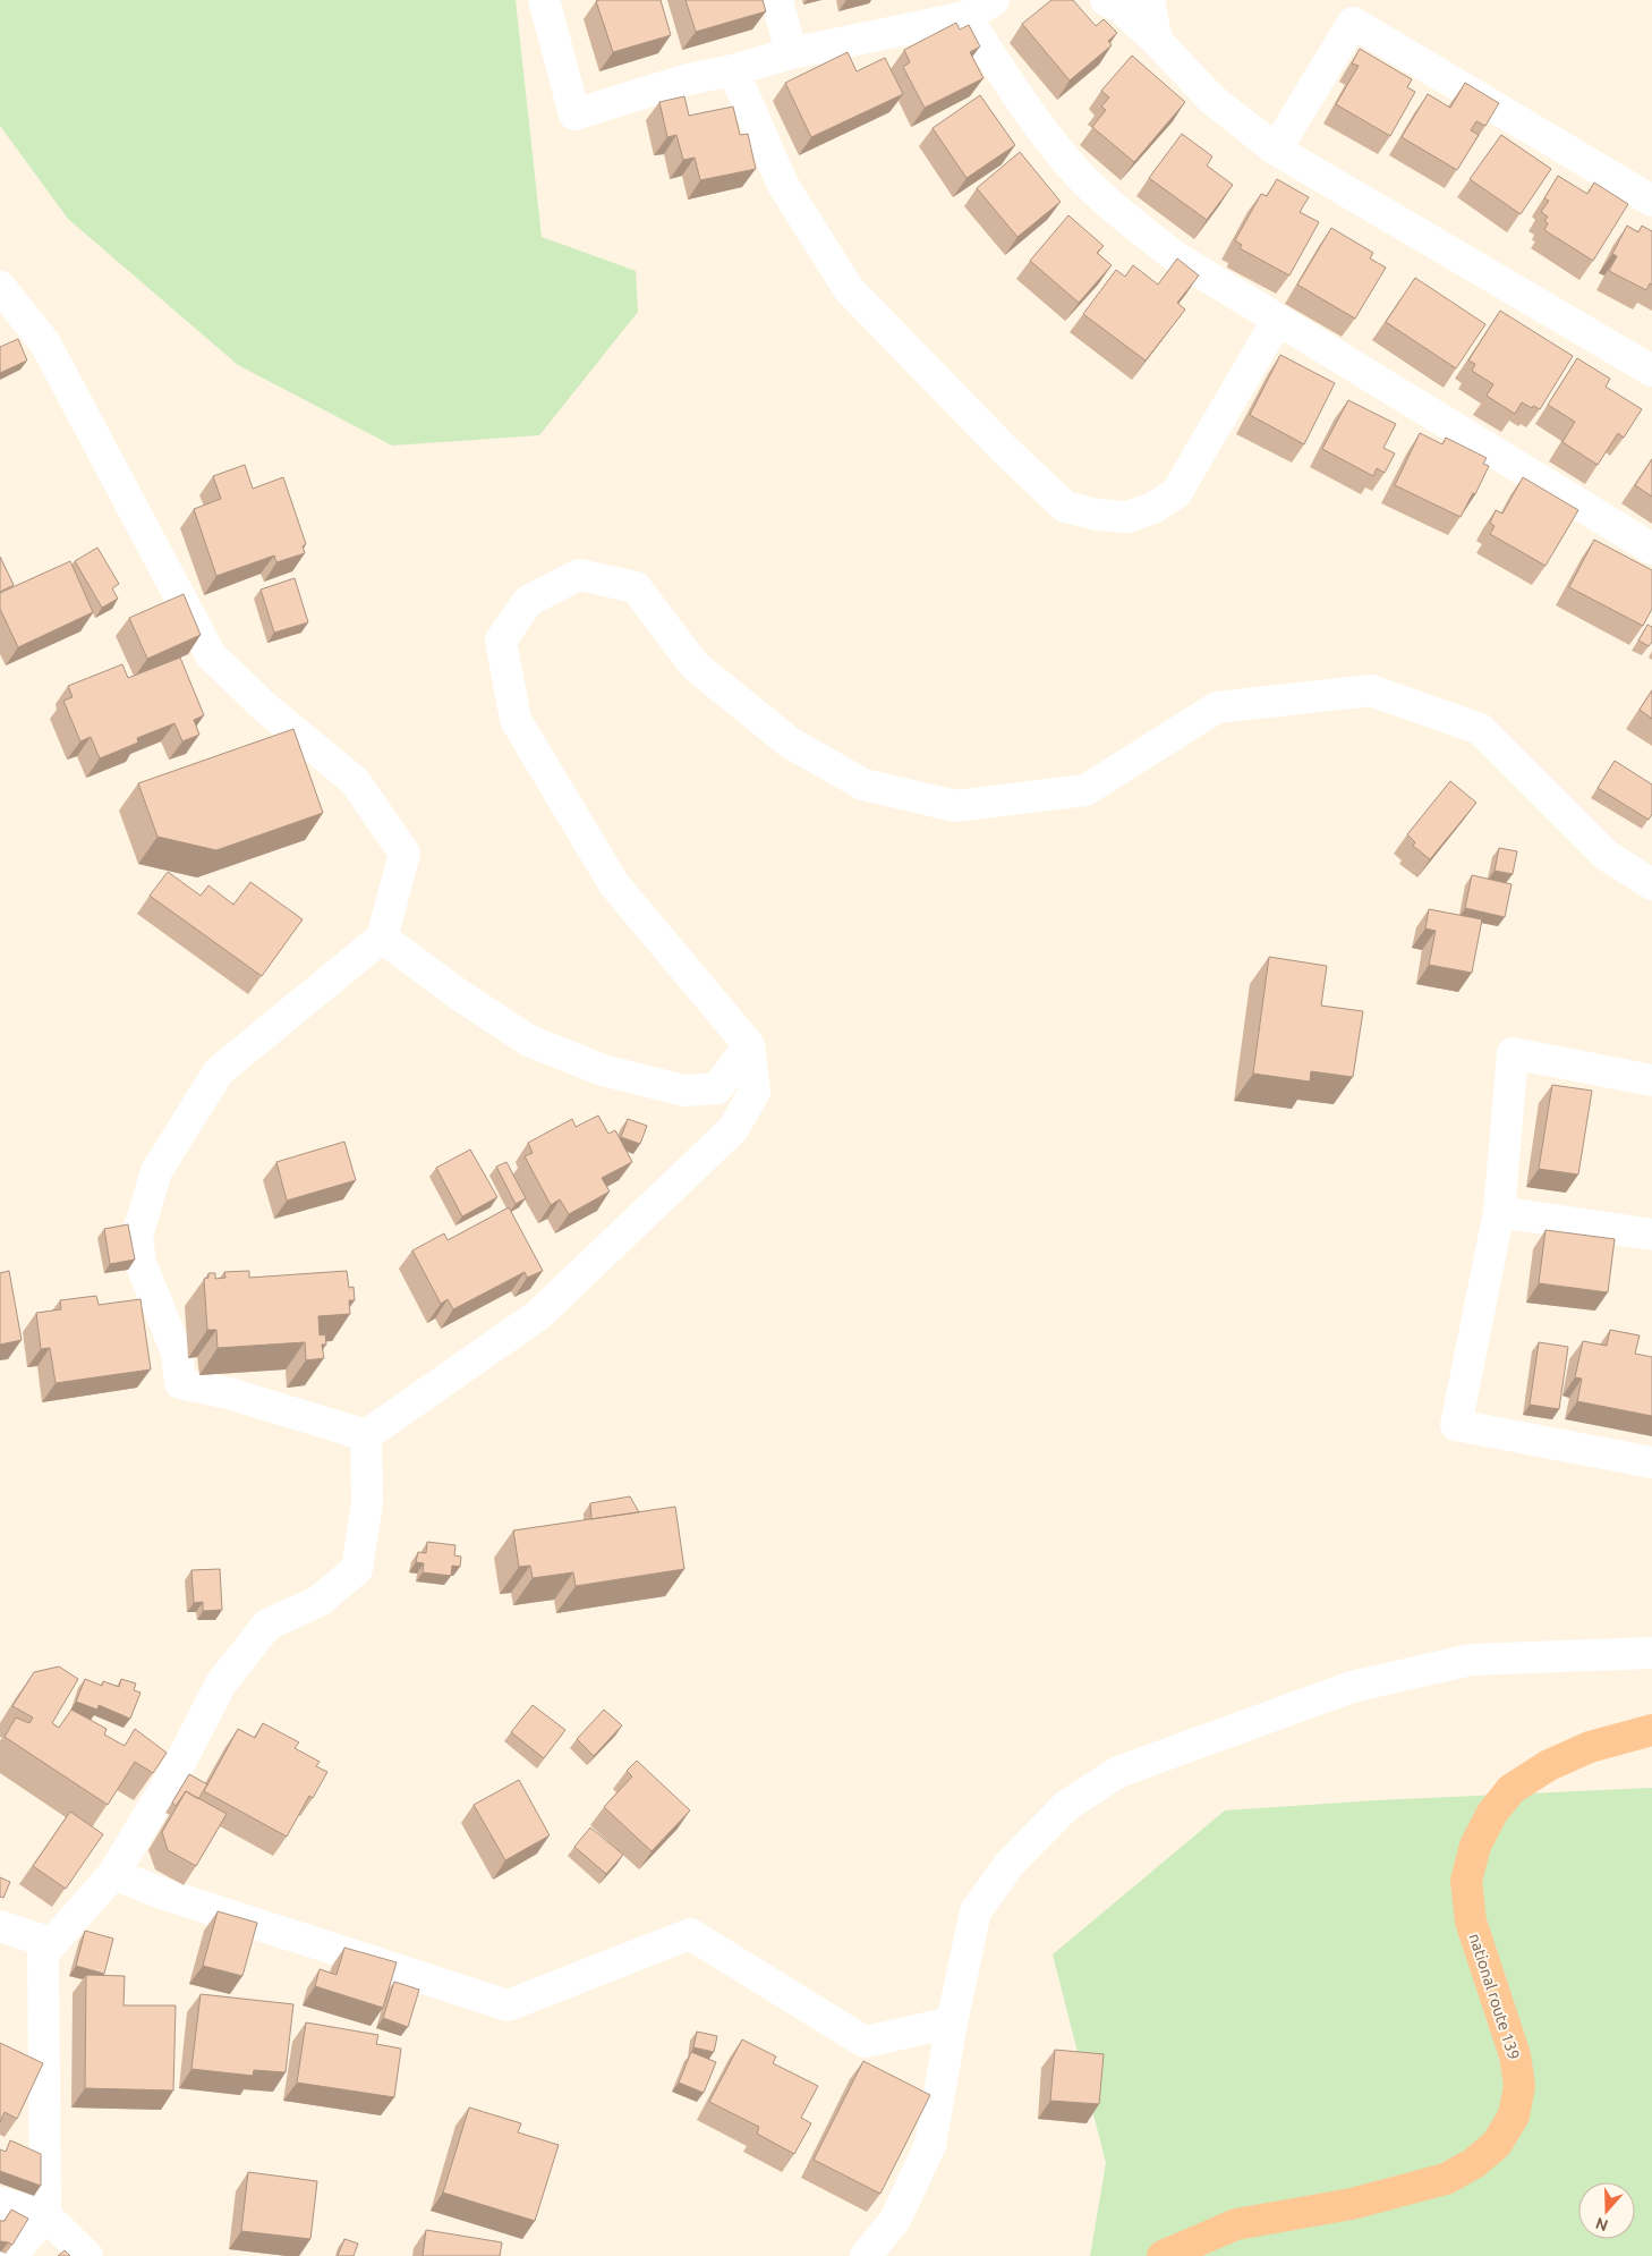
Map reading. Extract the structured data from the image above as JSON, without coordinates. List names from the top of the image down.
{
  "streets": {
    "highway": ["national route 139"]
  },
  "north": "bottom"
}
